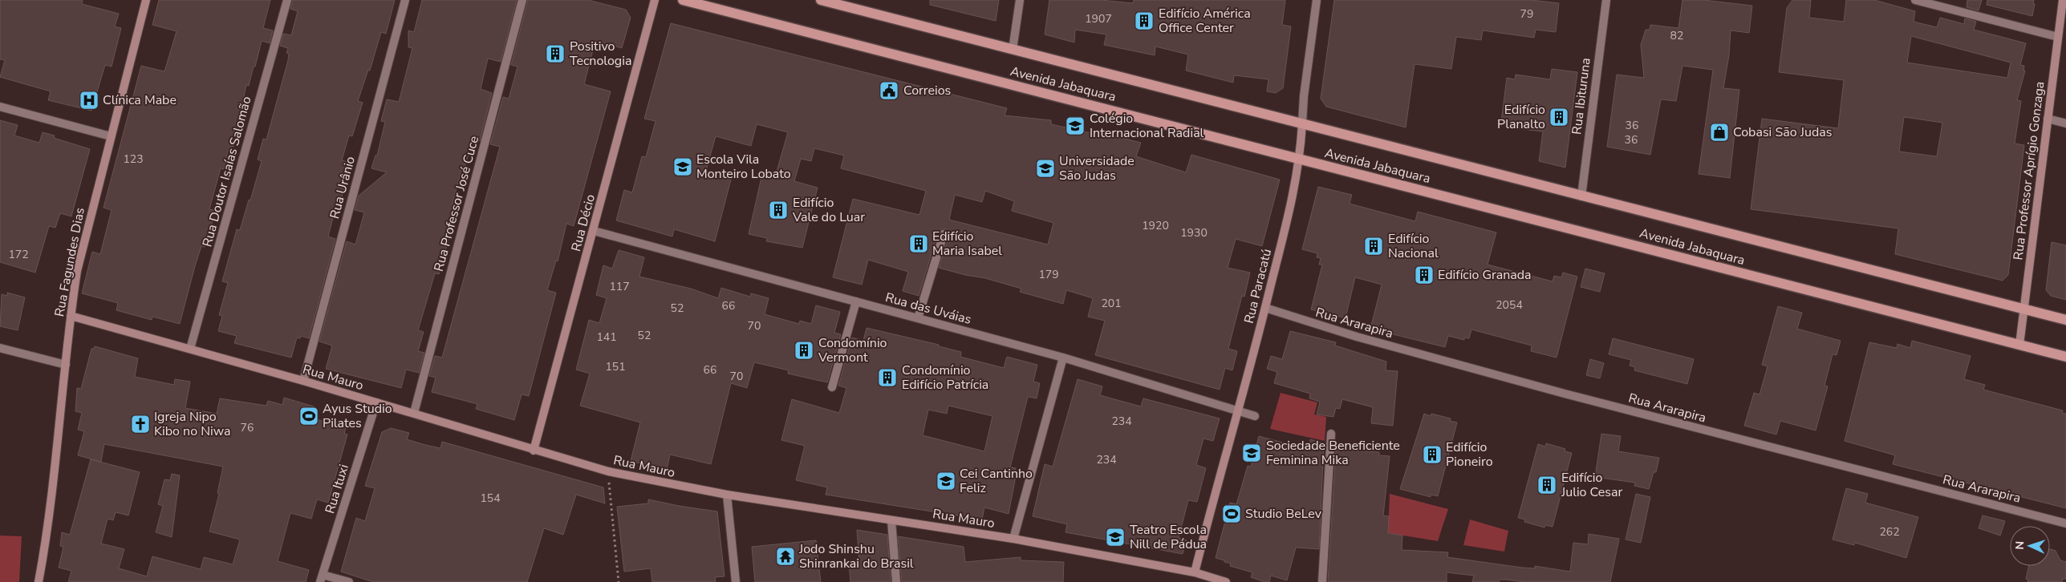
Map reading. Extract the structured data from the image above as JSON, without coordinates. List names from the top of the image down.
{
  "streets": {
    "main road": ["Avenida Jabaquara"],
    "street": [
      "Rua Ibituruna",
      "Rua Professor Aprígio Gonzaga",
      "Rua Doutor Isaías Salomão",
      "Rua Urânio",
      "Rua Professor José Cuce",
      "Rua Décio",
      "Rua Fagundes Dias",
      "Rua Paracatú",
      "Rua das Uváias",
      "Rua Ararapira",
      "Rua Mauro",
      "Rua Ituxi"
    ]
  },
  "crossings": [
    ["Avenida Jabaquara", "Rua Ibituruna"],
    ["Avenida Jabaquara", "Rua Professor Aprígio Gonzaga"],
    ["Avenida Jabaquara", "Rua Paracatú"],
    ["Rua Doutor Isaías Salomão", "Rua Mauro"],
    ["Rua Urânio", "Rua Mauro"],
    ["Rua Professor José Cuce", "Rua Mauro"],
    ["Rua Décio", "Rua das Uváias"],
    ["Rua Décio", "Rua Mauro"],
    ["Rua Fagundes Dias", "Rua Mauro"],
    ["Rua Paracatú", "Rua das Uváias"],
    ["Rua Paracatú", "Rua Ararapira"],
    ["Rua Paracatú", "Rua Mauro"],
    ["Rua Mauro", "Rua Ituxi"]
  ],
  "places": {
    "building": [
      "Edifício América Office Center",
      "Positivo Tecnologia",
      "Edifício Planalto",
      "Edifício Vale do Luar",
      "Edifício Maria Isabel",
      "Edifício Nacional",
      "Edifício Granada",
      "Condomínio Vermont",
      "Condomínio Edifício Patrícia",
      "Edifício Pioneiro",
      "Edifício Julio Cesar"
    ],
    "public building": ["Correios"],
    "hospital": ["Clínica Mabe"],
    "school or university": [
      "Colégio Internacional Radial",
      "Escola Vila Monteiro Lobato",
      "Universidade São Judas",
      "Sociedade Beneficiente Feminina Mika",
      "Cei Cantinho Feliz",
      "Teatro Escola Nill de Pádua"
    ],
    "shop": ["Cobasi São Judas"],
    "sports": ["Ayus Studio Pilates", "Studio BeLev"],
    "church": ["Igreja Nipo Kibo no Niwa"],
    "temple": ["Jodo Shinshu Shinrankai do Brasil"]
  },
  "house_numbers": [
    "79",
    "1907",
    "82",
    "36",
    "36",
    "123",
    "1920",
    "1930",
    "172",
    "179",
    "117",
    "201",
    "2054",
    "66",
    "52",
    "70",
    "52",
    "141",
    "151",
    "66",
    "70",
    "234",
    "76",
    "234",
    "154",
    "262"
  ],
  "north": "left"
}
